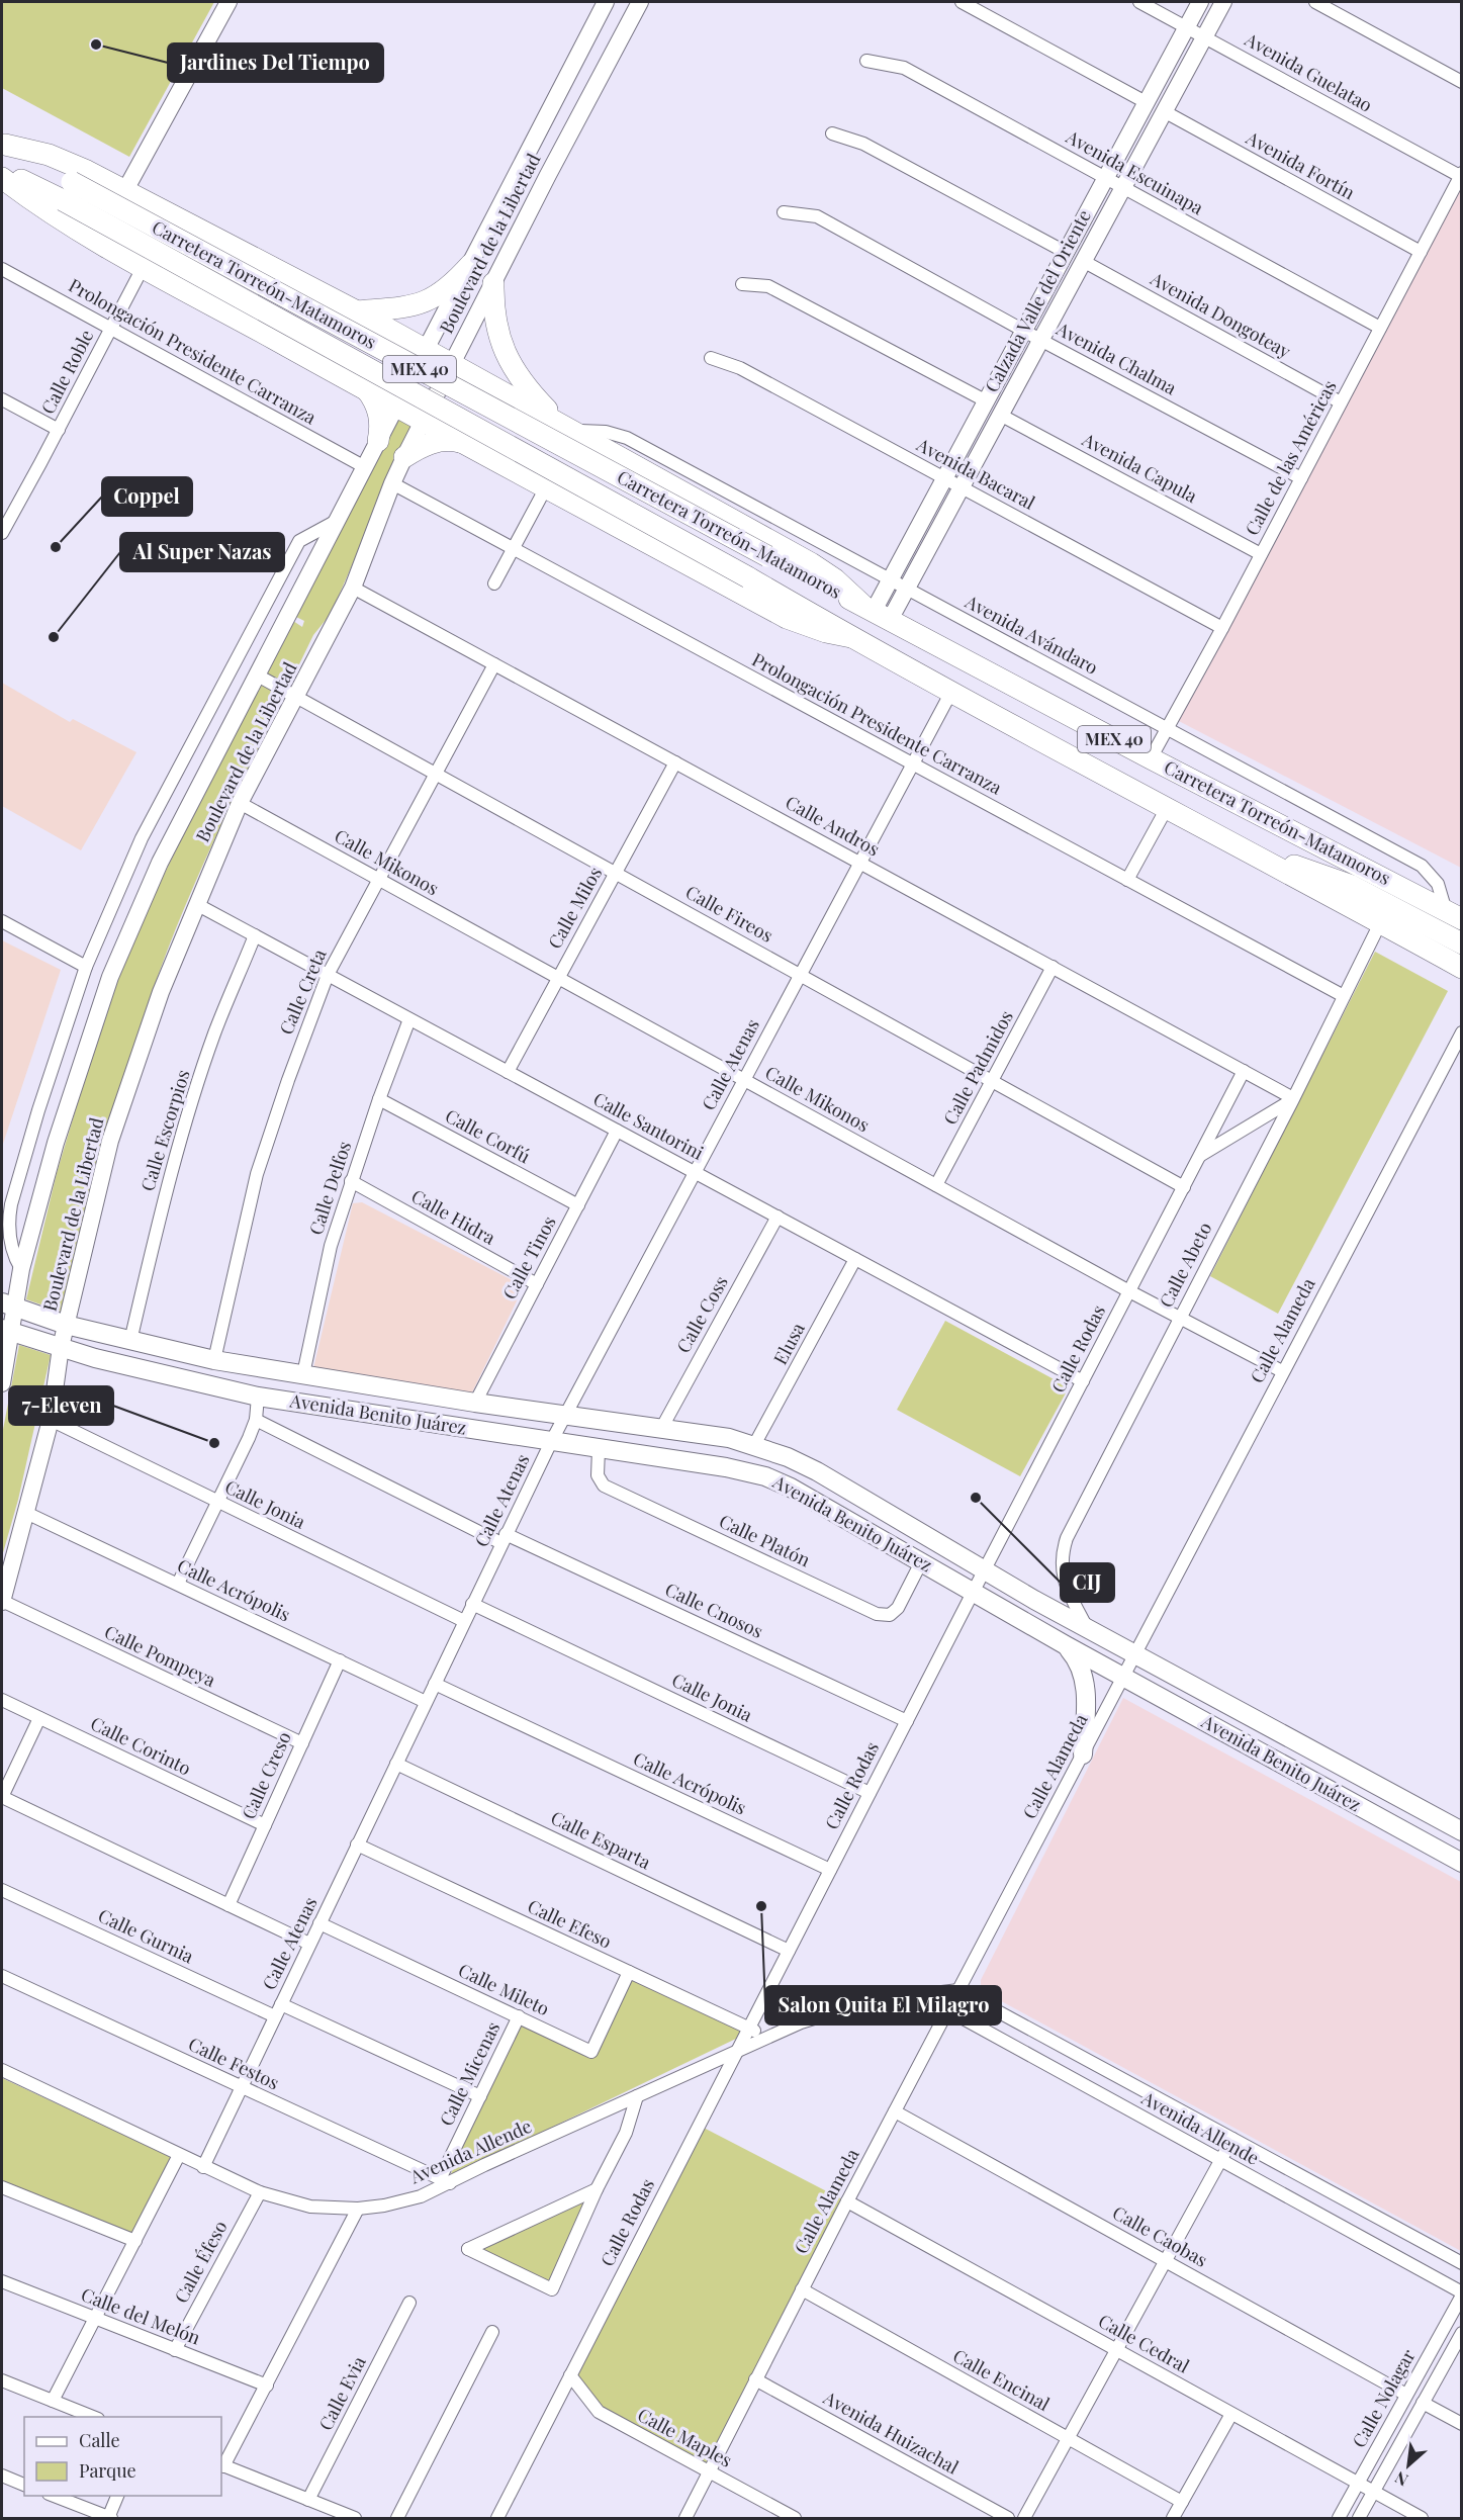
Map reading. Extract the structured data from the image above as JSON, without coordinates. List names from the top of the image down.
{
  "streets": {
    "highway": ["Carretera Torreón-Matamoros", "MEX 40"],
    "main road": ["Boulevard de la Libertad", "Calzada Valle del Oriente", "Avenida Benito Juárez"],
    "street": [
      "Avenida Guelatao",
      "Avenida Fortín",
      "Avenida Escuinapa",
      "Avenida Dongoteay",
      "Prolongación Presidente Carranza",
      "Avenida Chalma",
      "Calle Roble",
      "Calle de las Américas",
      "Avenida Capula",
      "Avenida Bacaral",
      "Avenida Avándaro",
      "Calle Andros",
      "Calle Mikonos",
      "Calle Milos",
      "Calle Fireos",
      "Calle Creta",
      "Calle Atenas",
      "Calle Padmidos",
      "Calle Santorini",
      "Calle Escorpios",
      "Calle Corfú",
      "Calle Delfos",
      "Calle Hidra",
      "Calle Tinos",
      "Calle Abeto",
      "Calle Coss",
      "Calle Alameda",
      "Elusa",
      "Calle Rodas",
      "Calle Jonia",
      "Calle Platón",
      "Calle Acrópolis",
      "Calle Cnosos",
      "Calle Pompeya",
      "Calle Corinto",
      "Calle Creso",
      "Calle Esparta",
      "Calle Efeso",
      "Calle Gurnia",
      "Calle Mileto",
      "Calle Festos",
      "Calle Micenas",
      "Avenida Allende",
      "Calle Caobas",
      "Calle Éfeso",
      "Calle del Melón",
      "Calle Cedral",
      "Calle Encinal",
      "Calle Evia",
      "Calle Nolagar",
      "Avenida Huizachal",
      "Calle Maples"
    ]
  },
  "crossings": [
    ["Avenida Guelatao", "Calzada Valle del Oriente"],
    ["Avenida Guelatao", "Calle de las Américas"],
    ["Avenida Fortín", "Calzada Valle del Oriente"],
    ["Avenida Fortín", "Calle de las Américas"],
    ["Avenida Escuinapa", "Calzada Valle del Oriente"],
    ["Avenida Escuinapa", "Calle de las Américas"],
    ["Boulevard de la Libertad", "Prolongación Presidente Carranza"],
    ["Boulevard de la Libertad", "Calle Andros"],
    ["Boulevard de la Libertad", "Calle Mikonos"],
    ["Boulevard de la Libertad", "Calle Fireos"],
    ["Boulevard de la Libertad", "Calle Santorini"],
    ["Boulevard de la Libertad", "Avenida Benito Juárez"],
    ["Boulevard de la Libertad", "Calle Jonia"],
    ["Boulevard de la Libertad", "Calle Acrópolis"],
    ["Boulevard de la Libertad", "Calle Pompeya"],
    ["Carretera Torreón-Matamoros", "Calzada Valle del Oriente"],
    ["Carretera Torreón-Matamoros", "MEX 40"],
    ["Carretera Torreón-Matamoros", "Calle de las Américas"],
    ["Carretera Torreón-Matamoros", "Avenida Avándaro"],
    ["Calzada Valle del Oriente", "Avenida Dongoteay"],
    ["Calzada Valle del Oriente", "Avenida Chalma"],
    ["Calzada Valle del Oriente", "Avenida Capula"],
    ["Calzada Valle del Oriente", "Avenida Bacaral"],
    ["Calzada Valle del Oriente", "Avenida Avándaro"],
    ["Avenida Dongoteay", "Calle de las Américas"],
    ["Prolongación Presidente Carranza", "Calle Roble"],
    ["Prolongación Presidente Carranza", "Calle Atenas"],
    ["Prolongación Presidente Carranza", "Calle Abeto"],
    ["Avenida Chalma", "Calle de las Américas"],
    ["MEX 40", "Calle Atenas"],
    ["MEX 40", "Calle Abeto"],
    ["Calle de las Américas", "Avenida Capula"],
    ["Calle de las Américas", "Avenida Bacaral"],
    ["Calle de las Américas", "Avenida Avándaro"],
    ["Calle Andros", "Calle Milos"],
    ["Calle Andros", "Calle Creta"],
    ["Calle Andros", "Calle Atenas"],
    ["Calle Andros", "Calle Padmidos"],
    ["Calle Andros", "Calle Abeto"],
    ["Calle Andros", "Calle Rodas"],
    ["Calle Mikonos", "Calle Milos"],
    ["Calle Mikonos", "Calle Creta"],
    ["Calle Mikonos", "Calle Atenas"],
    ["Calle Mikonos", "Calle Padmidos"],
    ["Calle Mikonos", "Calle Abeto"],
    ["Calle Mikonos", "Calle Alameda"],
    ["Calle Mikonos", "Calle Rodas"],
    ["Calle Milos", "Calle Fireos"],
    ["Calle Milos", "Calle Santorini"],
    ["Calle Fireos", "Calle Creta"],
    ["Calle Fireos", "Calle Atenas"],
    ["Calle Fireos", "Calle Padmidos"],
    ["Calle Fireos", "Calle Rodas"],
    ["Calle Creta", "Calle Santorini"],
    ["Calle Creta", "Avenida Benito Juárez"],
    ["Calle Atenas", "Calle Santorini"],
    ["Calle Atenas", "Avenida Benito Juárez"],
    ["Calle Atenas", "Calle Jonia"],
    ["Calle Atenas", "Calle Acrópolis"],
    ["Calle Atenas", "Calle Cnosos"],
    ["Calle Atenas", "Calle Esparta"],
    ["Calle Atenas", "Calle Efeso"],
    ["Calle Atenas", "Calle Gurnia"],
    ["Calle Atenas", "Calle Mileto"],
    ["Calle Atenas", "Calle Festos"],
    ["Calle Atenas", "Avenida Allende"],
    ["Calle Santorini", "Calle Escorpios"],
    ["Calle Santorini", "Calle Delfos"],
    ["Calle Santorini", "Calle Tinos"],
    ["Calle Santorini", "Calle Coss"],
    ["Calle Santorini", "Elusa"],
    ["Calle Santorini", "Calle Rodas"],
    ["Calle Escorpios", "Avenida Benito Juárez"],
    ["Calle Corfú", "Calle Delfos"],
    ["Calle Corfú", "Calle Tinos"],
    ["Calle Delfos", "Calle Hidra"],
    ["Calle Delfos", "Avenida Benito Juárez"],
    ["Calle Hidra", "Calle Tinos"],
    ["Calle Tinos", "Avenida Benito Juárez"],
    ["Calle Abeto", "Avenida Benito Juárez"],
    ["Calle Coss", "Avenida Benito Juárez"],
    ["Calle Alameda", "Avenida Benito Juárez"],
    ["Calle Alameda", "Avenida Allende"],
    ["Calle Alameda", "Calle Caobas"],
    ["Calle Alameda", "Calle Cedral"],
    ["Calle Alameda", "Calle Encinal"],
    ["Calle Alameda", "Avenida Huizachal"],
    ["Calle Alameda", "Calle Maples"],
    ["Elusa", "Avenida Benito Juárez"],
    ["Calle Rodas", "Avenida Benito Juárez"],
    ["Calle Rodas", "Calle Jonia"],
    ["Calle Rodas", "Calle Acrópolis"],
    ["Calle Rodas", "Calle Cnosos"],
    ["Calle Rodas", "Calle Esparta"],
    ["Calle Rodas", "Calle Efeso"],
    ["Calle Rodas", "Avenida Allende"],
    ["Calle Rodas", "Calle Maples"],
    ["Avenida Benito Juárez", "Calle Platón"],
    ["Calle Acrópolis", "Calle Creso"],
    ["Calle Pompeya", "Calle Creso"],
    ["Calle Corinto", "Calle Creso"],
    ["Calle Efeso", "Calle Mileto"],
    ["Calle Efeso", "Avenida Allende"],
    ["Calle Mileto", "Calle Micenas"],
    ["Calle Festos", "Calle Micenas"],
    ["Calle Festos", "Avenida Allende"],
    ["Calle Micenas", "Avenida Allende"],
    ["Avenida Allende", "Calle Éfeso"],
    ["Avenida Allende", "Calle Nolagar"],
    ["Calle Caobas", "Calle Nolagar"],
    ["Calle Éfeso", "Calle del Melón"],
    ["Calle Cedral", "Calle Nolagar"]
  ],
  "places": [
    "Jardines Del Tiempo",
    "Coppel",
    "Al Super Nazas",
    "7-Eleven",
    "CIJ",
    "Salon Quita El Milagro"
  ],
  "legend": ["Calle", "Parque"],
  "north": "bottom left"
}
